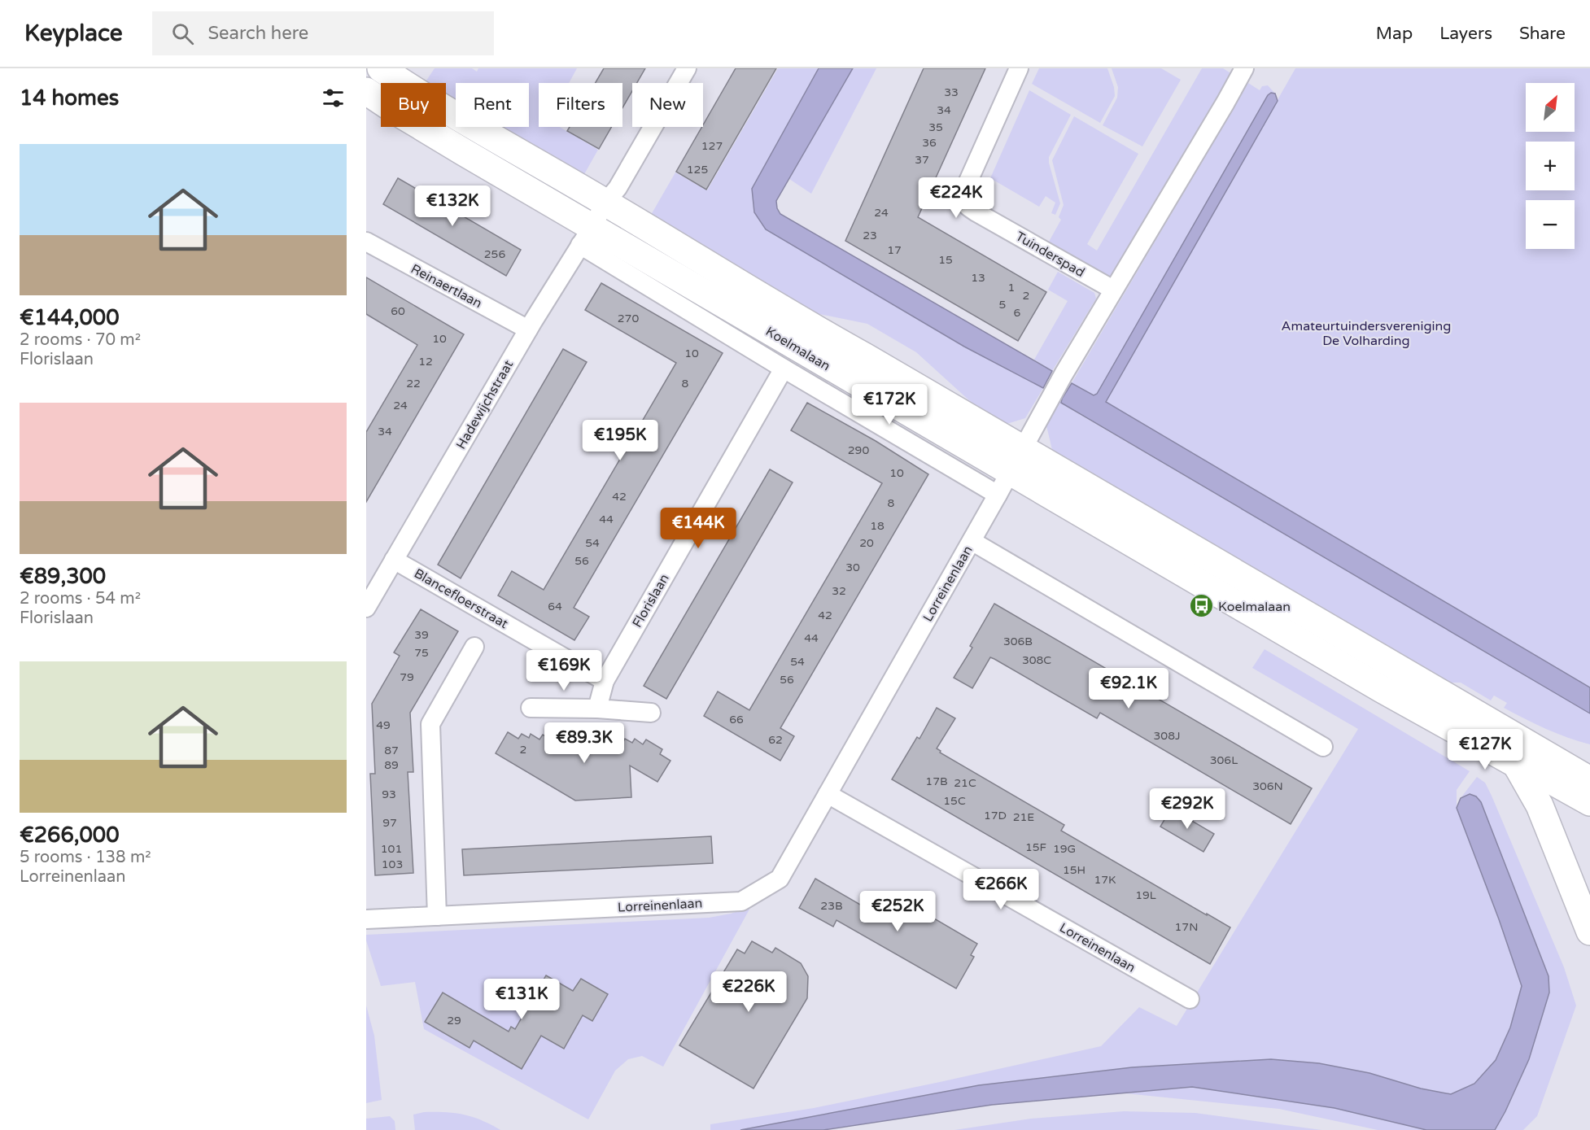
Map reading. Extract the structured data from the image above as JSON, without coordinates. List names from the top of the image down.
{
  "streets": {
    "street": [
      "Tuinderspad",
      "Reinaertlaan",
      "Koelmalaan",
      "Hadewijchstraat",
      "Lorreinenlaan",
      "Blancefloerstraat",
      "Florislaan"
    ]
  },
  "crossings": [
    ["Reinaertlaan", "Hadewijchstraat"],
    ["Koelmalaan", "Hadewijchstraat"],
    ["Koelmalaan", "Lorreinenlaan"],
    ["Koelmalaan", "Florislaan"],
    ["Hadewijchstraat", "Blancefloerstraat"],
    ["Blancefloerstraat", "Florislaan"]
  ],
  "parks": ["Amateurtuindersvereniging De Volharding"],
  "places": {
    "bus stop": ["Koelmalaan"]
  },
  "house_numbers": [
    "33",
    "34",
    "35",
    "36",
    "127",
    "37",
    "125",
    "24",
    "23",
    "17",
    "256",
    "15",
    "13",
    "1",
    "2",
    "5",
    "60",
    "6",
    "270",
    "10",
    "10",
    "12",
    "22",
    "8",
    "24",
    "34",
    "290",
    "10",
    "42",
    "8",
    "44",
    "18",
    "54",
    "20",
    "56",
    "30",
    "32",
    "64",
    "42",
    "39",
    "44",
    "306B",
    "75",
    "308C",
    "54",
    "79",
    "56",
    "66",
    "49",
    "308J",
    "62",
    "2",
    "87",
    "306L",
    "89",
    "17B",
    "21C",
    "306N",
    "93",
    "15C",
    "17D",
    "21E",
    "97",
    "15F",
    "101",
    "19G",
    "103",
    "15H",
    "17K",
    "19L",
    "23B",
    "17N",
    "29"
  ],
  "north": "top right",
  "page": {
    "header": "Keyplace",
    "search": "Search here",
    "nav": ["Map", "Layers", "Share"],
    "heading": "14 homes",
    "map_buttons": ["+", "−"],
    "chip": [
      "Buy",
      "Rent",
      "Filters",
      "New"
    ],
    "list": [
      {
        "name": "€144,000",
        "note": "2 rooms · 70 m² · Florislaan"
      },
      {
        "name": "€89,300",
        "note": "2 rooms · 54 m² · Florislaan"
      },
      {
        "name": "€266,000",
        "note": "5 rooms · 138 m² · Lorreinenlaan"
      }
    ],
    "price": [
      "€224K",
      "€132K",
      "€172K",
      "€195K",
      "€144K",
      "€169K",
      "€92.1K",
      "€89.3K",
      "€127K",
      "€292K",
      "€266K",
      "€252K",
      "€226K",
      "€131K"
    ]
  }
}
